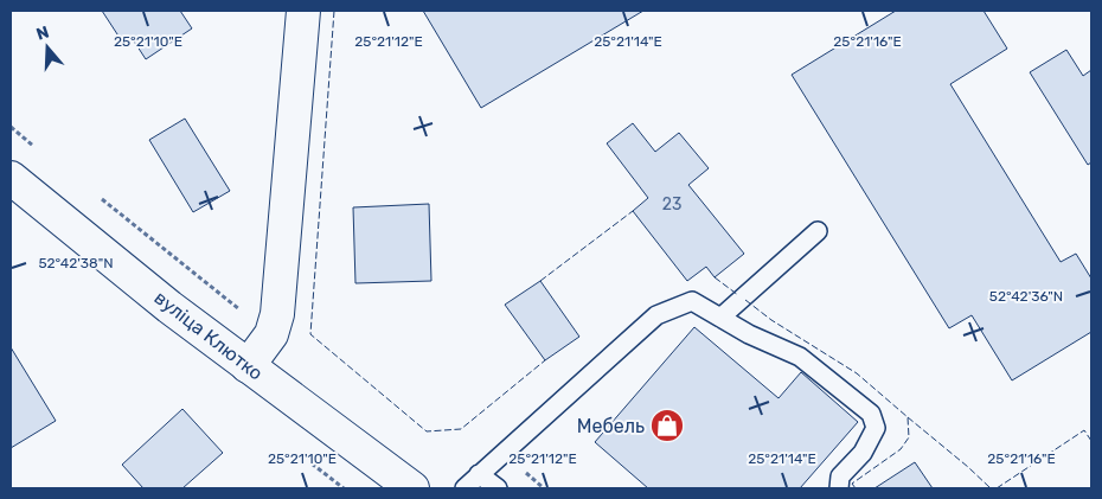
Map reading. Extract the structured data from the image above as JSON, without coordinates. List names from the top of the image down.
{
  "streets": {
    "main road": ["вуліца Клютко"]
  },
  "places": {
    "shop": ["Мебель"]
  },
  "house_numbers": ["23"],
  "north": "top",
  "coordinates": [
    "25°21'10\"E",
    "25°21'12\"E",
    "25°21'14\"E",
    "25°21'16\"E",
    "52°42'38\"N",
    "52°42'36\"N"
  ]
}
